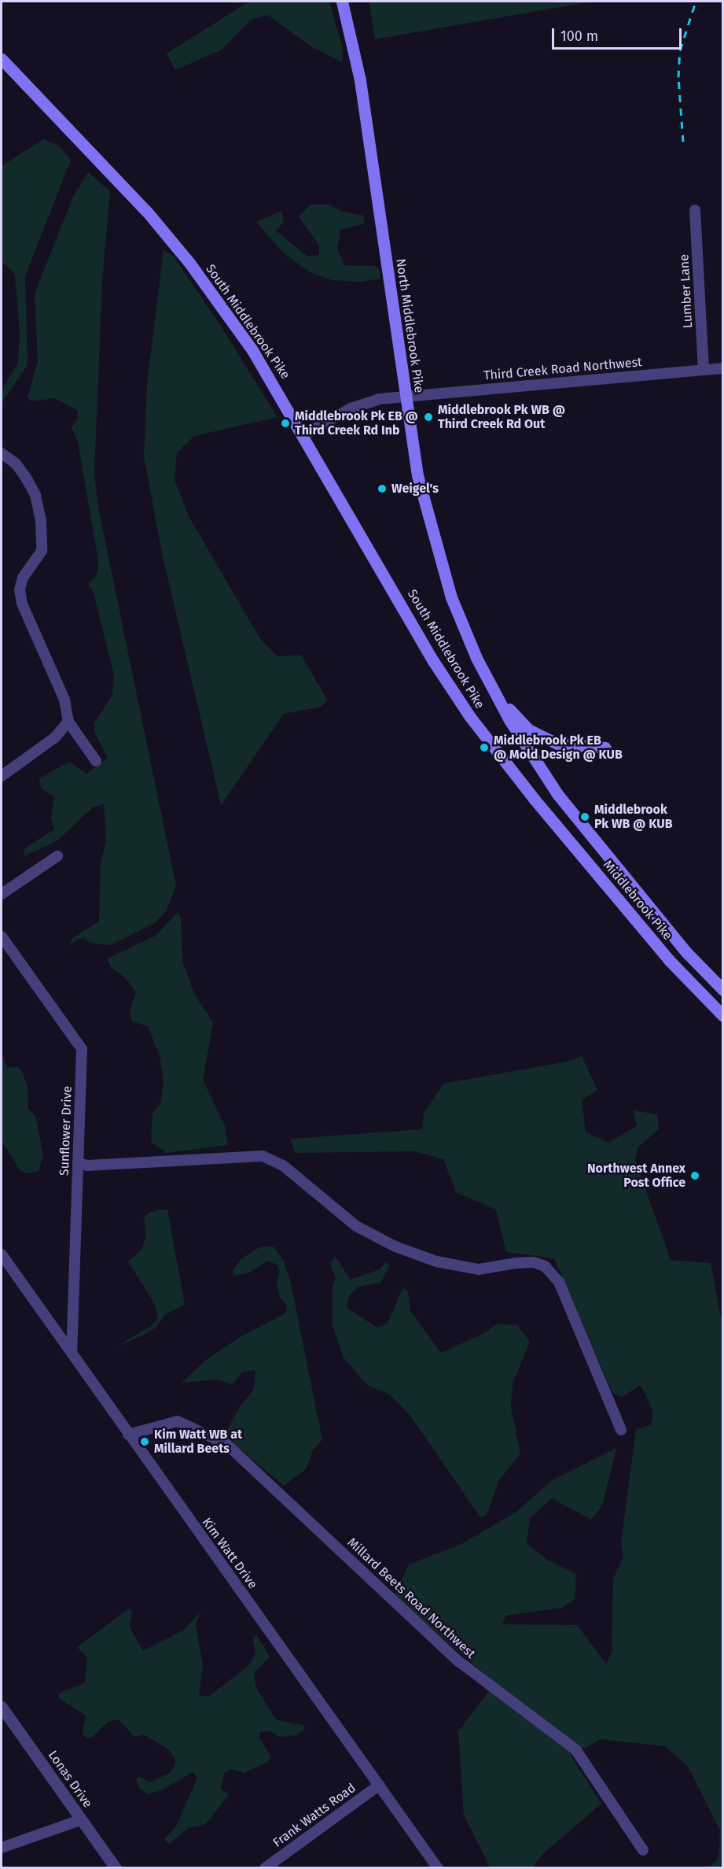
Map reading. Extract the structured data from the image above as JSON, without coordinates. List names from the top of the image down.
{
  "streets": {
    "main road": ["South Middlebrook Pike", "North Middlebrook Pike", "Middlebrook Pike"],
    "street": [
      "Lumber Lane",
      "Third Creek Road Northwest",
      "Sunflower Drive",
      "Kim Watt Drive",
      "Millard Beets Road Northwest",
      "Lonas Drive",
      "Frank Watts Road"
    ]
  },
  "crossings": [
    ["Lumber Lane", "Third Creek Road Northwest"],
    ["South Middlebrook Pike", "Third Creek Road Northwest"],
    ["South Middlebrook Pike", "Middlebrook Pike"],
    ["North Middlebrook Pike", "Third Creek Road Northwest"],
    ["North Middlebrook Pike", "Middlebrook Pike"],
    ["Sunflower Drive", "Kim Watt Drive"],
    ["Kim Watt Drive", "Millard Beets Road Northwest"],
    ["Kim Watt Drive", "Frank Watts Road"]
  ],
  "places": [
    "Middlebrook Pk WB @ Third Creek Rd Out",
    "Middlebrook Pk EB @ Third Creek Rd Inb",
    "Weigel's",
    "Middlebrook Pk EB @ Mold Design @ KUB",
    "Middlebrook Pk WB @ KUB",
    "Northwest Annex Post Office",
    "Kim Watt WB at Millard Beets"
  ],
  "scale_bar": "100 m"
}
